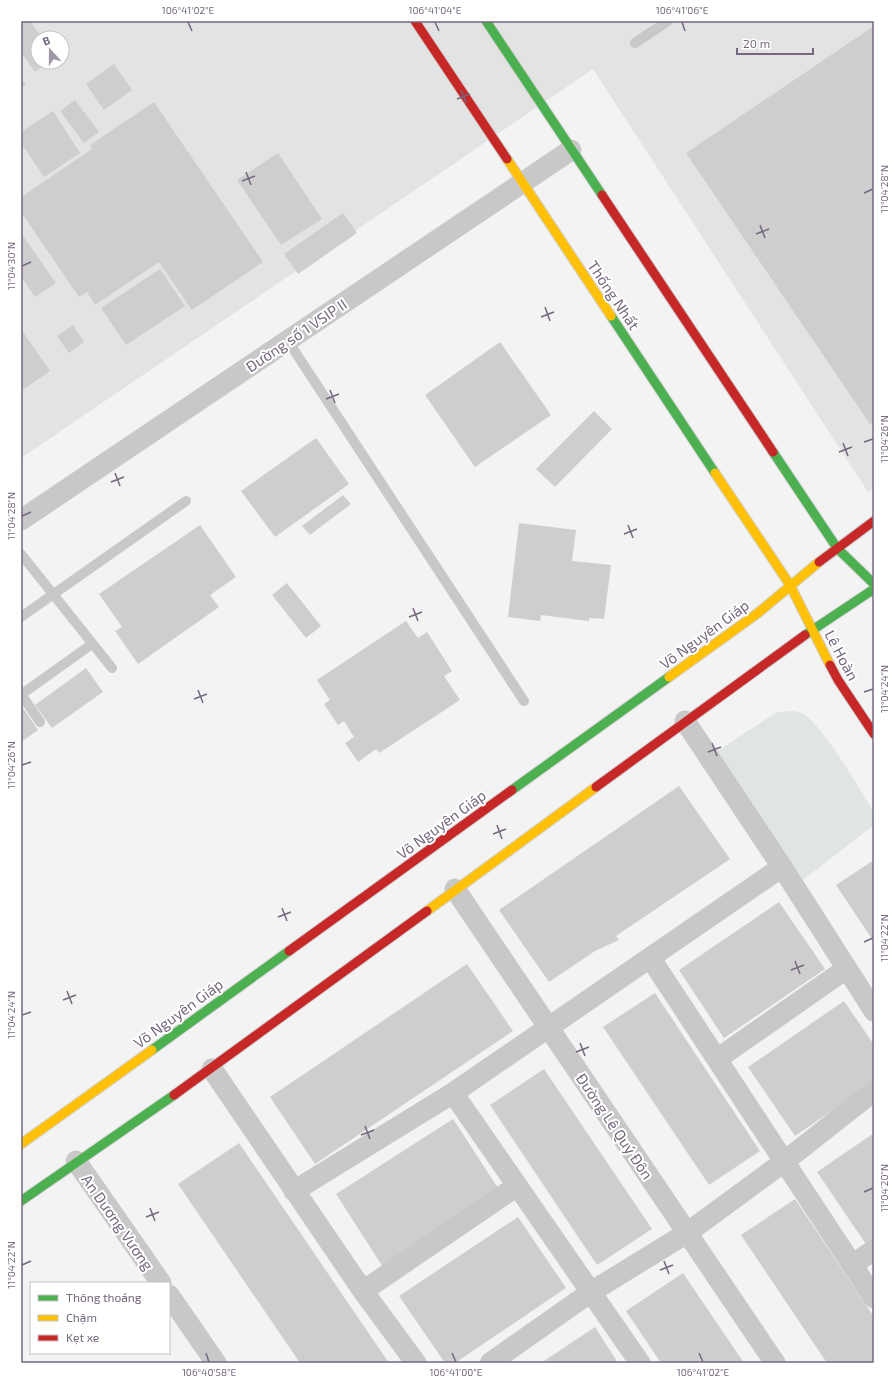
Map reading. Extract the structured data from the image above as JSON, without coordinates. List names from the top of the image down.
{
  "streets": {
    "main road": ["Thống Nhất", "Võ Nguyên Giáp", "Lê Hoàn"],
    "street": ["Đường số 1 VSIP II", "Đường Lê Quý Đôn", "An Dương Vương"]
  },
  "crossings": [
    ["Thống Nhất", "Đường số 1 VSIP II"],
    ["Thống Nhất", "Võ Nguyên Giáp"],
    ["Thống Nhất", "Lê Hoàn"]
  ],
  "legend": ["Thông thoáng", "Chậm", "Kẹt xe"],
  "scale_bar": "20 m",
  "north": "top",
  "coordinates": [
    "106°41'02\"E",
    "106°41'04\"E",
    "106°41'06\"E",
    "11°04'28\"N",
    "11°04'30\"N",
    "11°04'26\"N",
    "11°04'24\"N",
    "11°04'22\"N",
    "11°04'20\"N",
    "106°40'58\"E",
    "106°41'00\"E"
  ]
}
